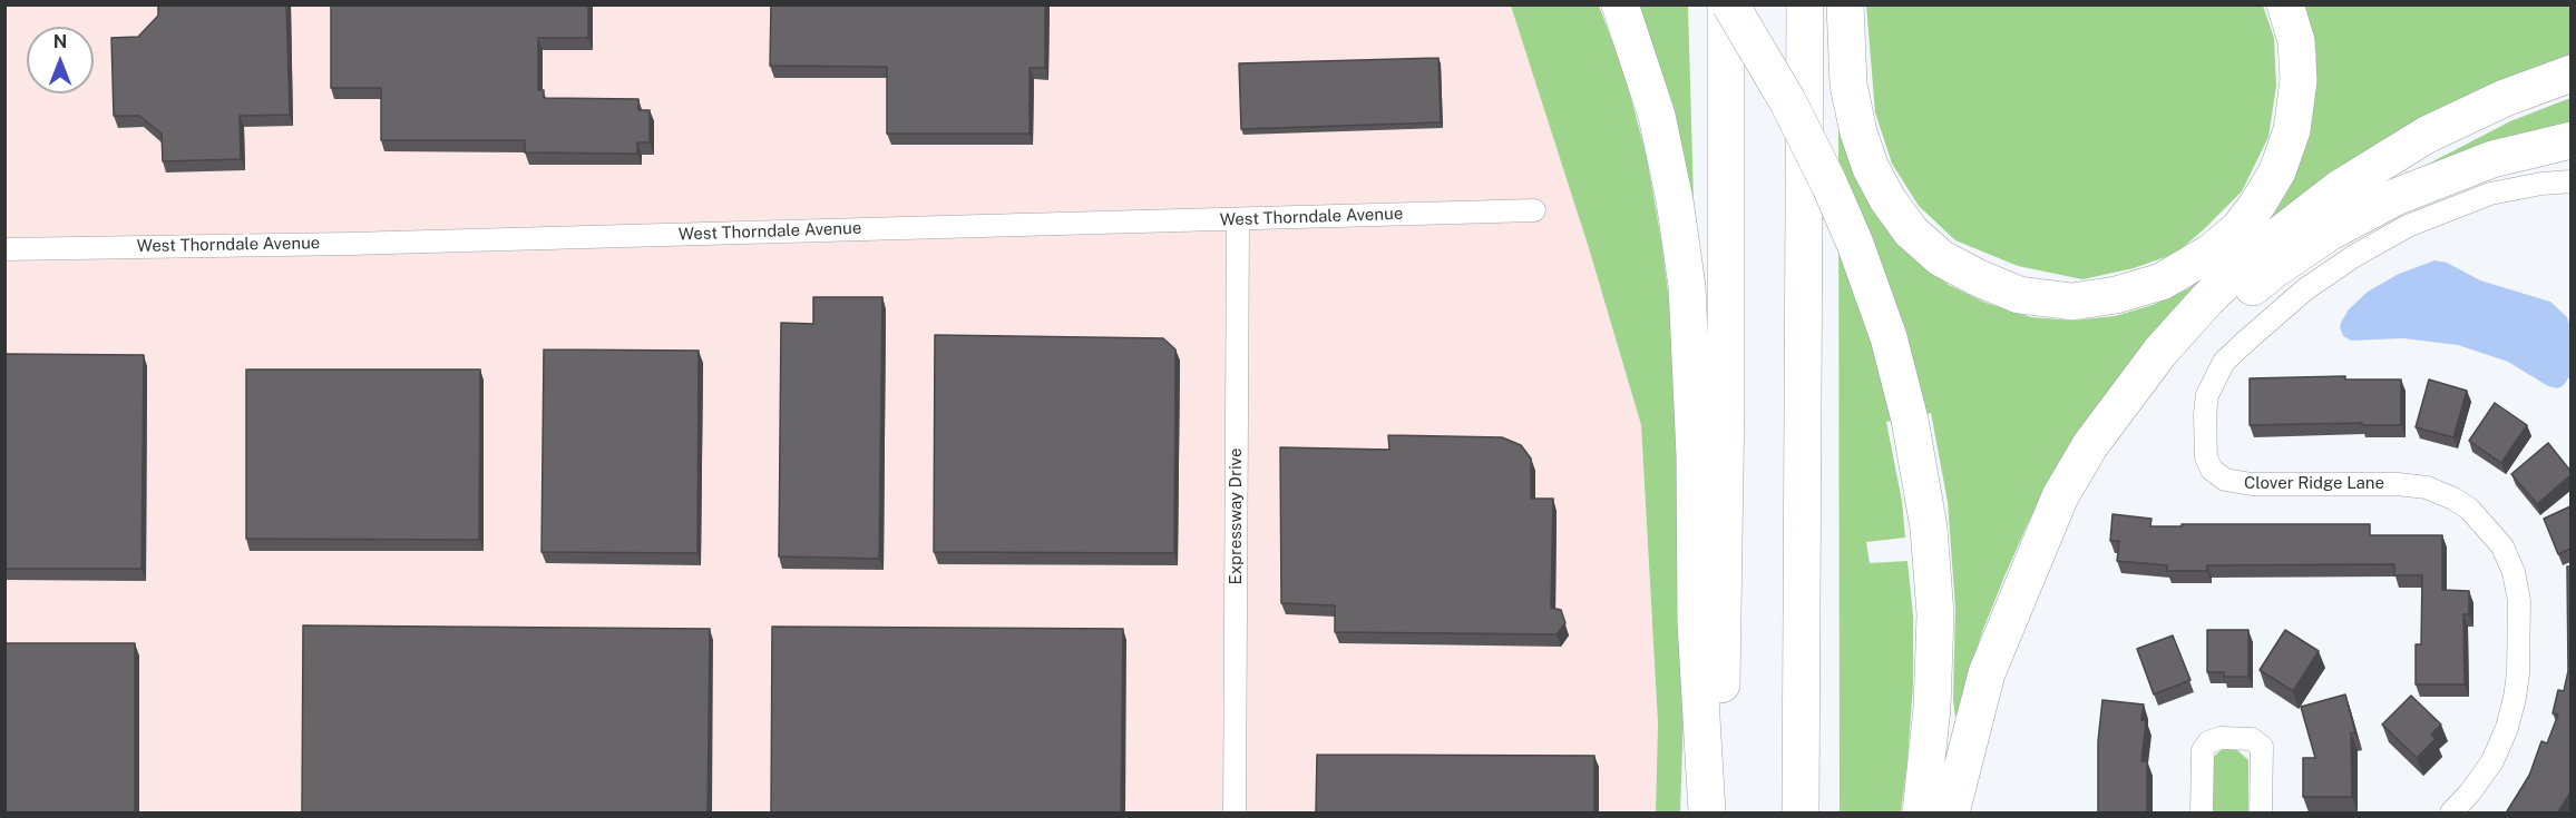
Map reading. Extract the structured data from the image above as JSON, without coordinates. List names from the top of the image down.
{
  "streets": {
    "street": ["West Thorndale Avenue", "Clover Ridge Lane", "Expressway Drive"]
  },
  "crossings": [
    ["West Thorndale Avenue", "Expressway Drive"]
  ],
  "north": "top"
}
